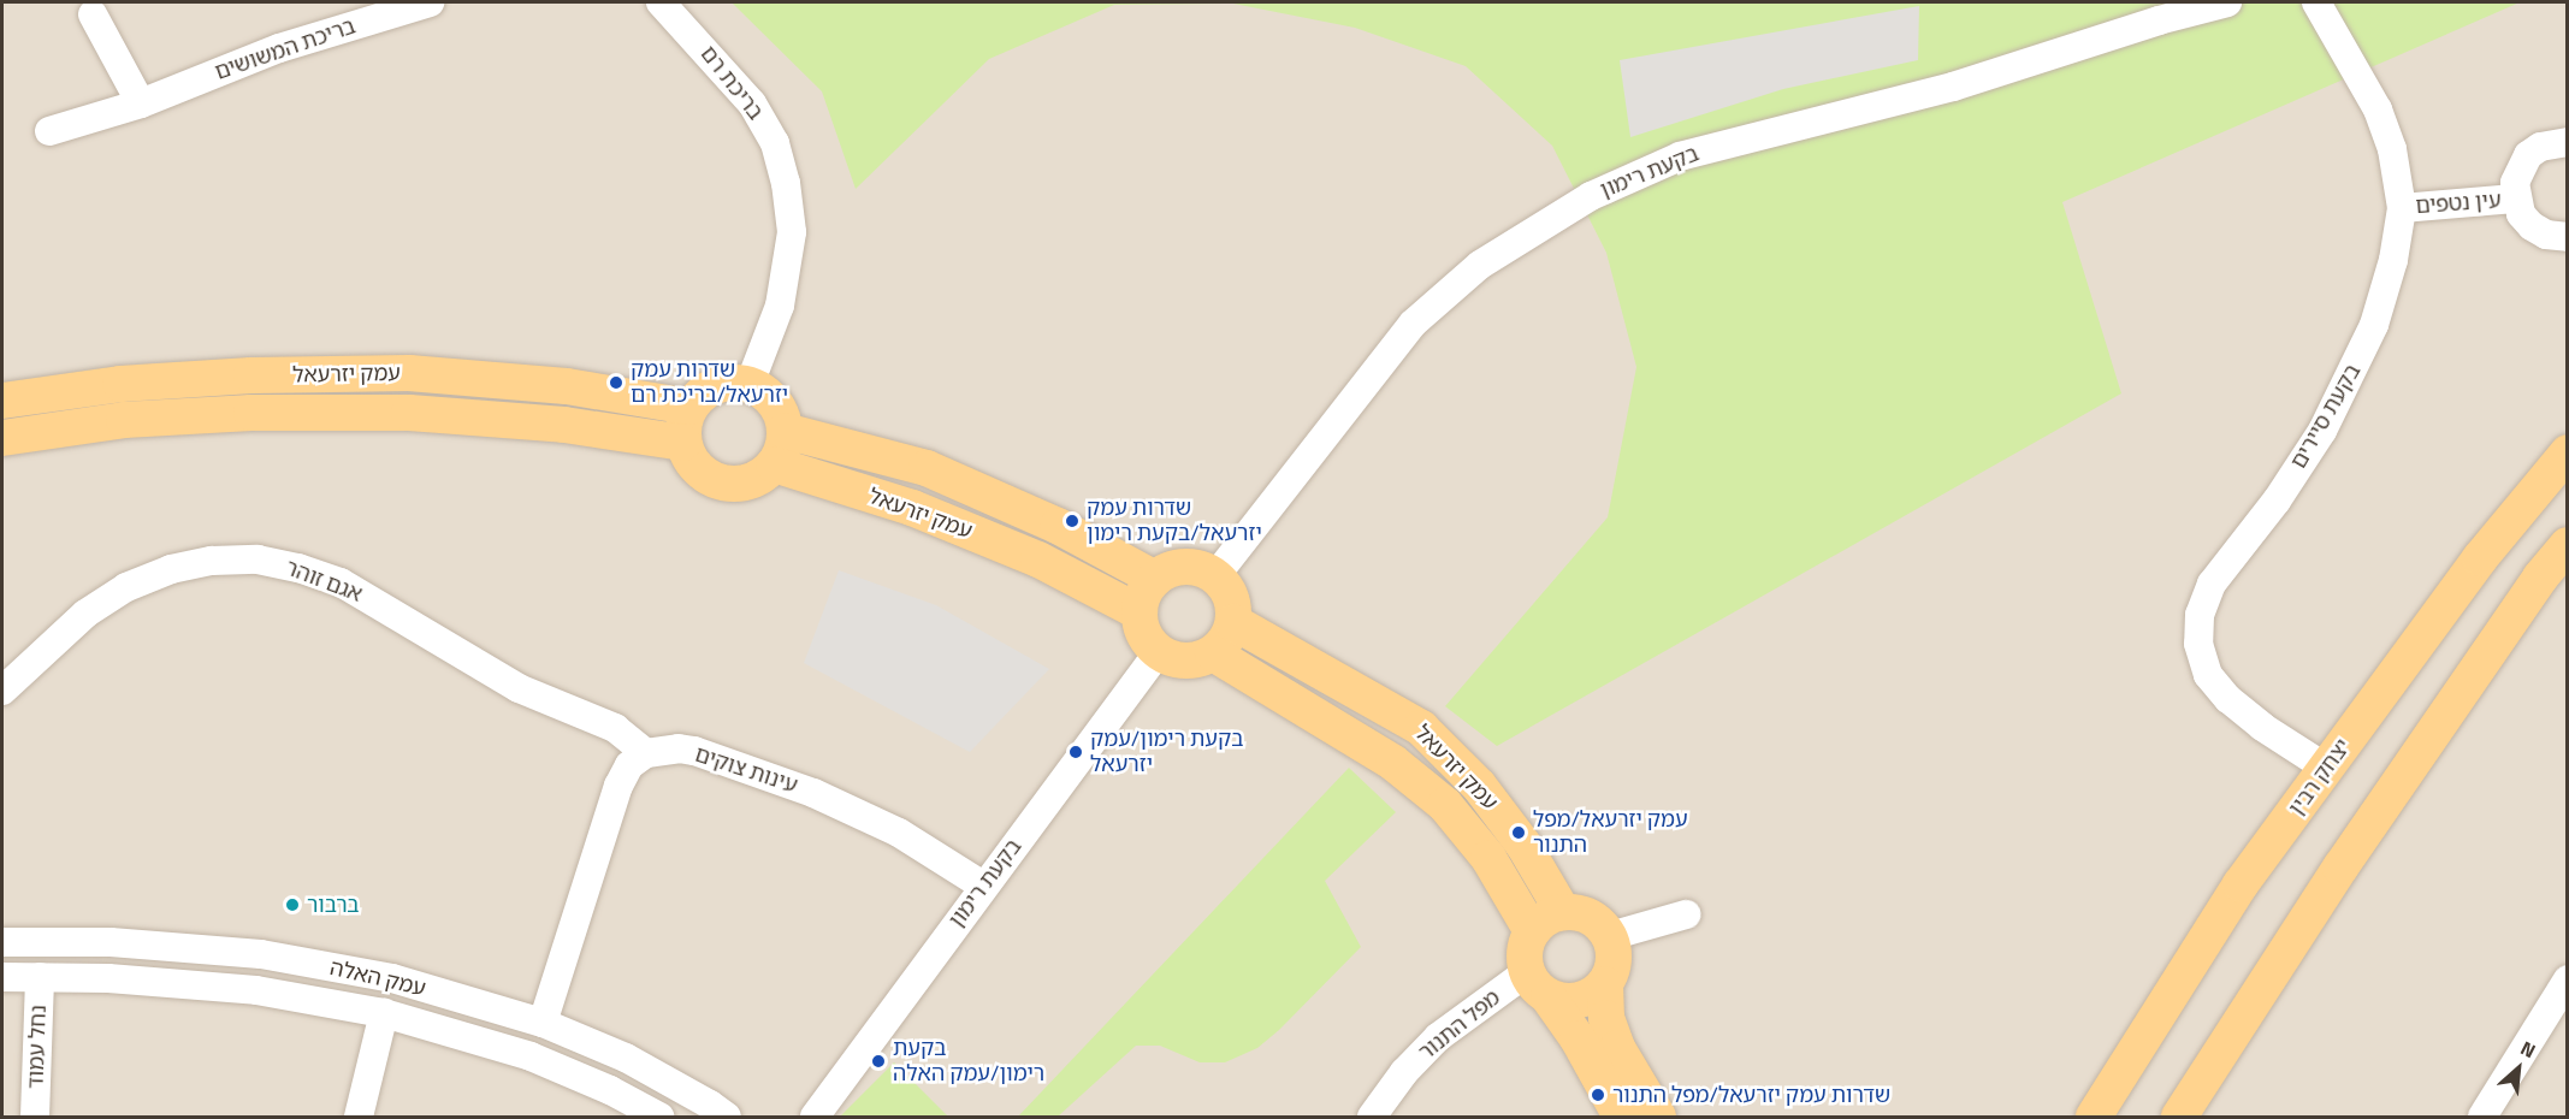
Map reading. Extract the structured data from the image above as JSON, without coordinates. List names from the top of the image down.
{
  "streets": {
    "main road": ["עמק יזרעאל", "יצחק רבין"],
    "street": [
      "בריכת המשושים",
      "בריכת רם",
      "בקעת רימון",
      "עין נטפים",
      "בקעת סיירים",
      "אגם זוהר",
      "עינות צוקים",
      "עמק האלה",
      "מפל התנור",
      "נחל עמוד"
    ]
  },
  "crossings": [
    ["בריכת רם", "עמק יזרעאל"],
    ["בקעת רימון", "עמק יזרעאל"],
    ["בקעת רימון", "עינות צוקים"],
    ["עין נטפים", "בקעת סיירים"],
    ["עמק יזרעאל", "מפל התנור"],
    ["בקעת סיירים", "יצחק רבין"],
    ["אגם זוהר", "עינות צוקים"],
    ["עמק האלה", "נחל עמוד"]
  ],
  "places": [
    "שדרות עמק יזרעאל/בריכת רם",
    "שדרות עמק יזרעאל/בקעת רימון",
    "בקעת רימון/עמק יזרעאל",
    "עמק יזרעאל/מפל התנור",
    "ברבור",
    "בקעת רימון/עמק האלה",
    "שדרות עמק יזרעאל/מפל התנור"
  ],
  "north": "top right"
}
